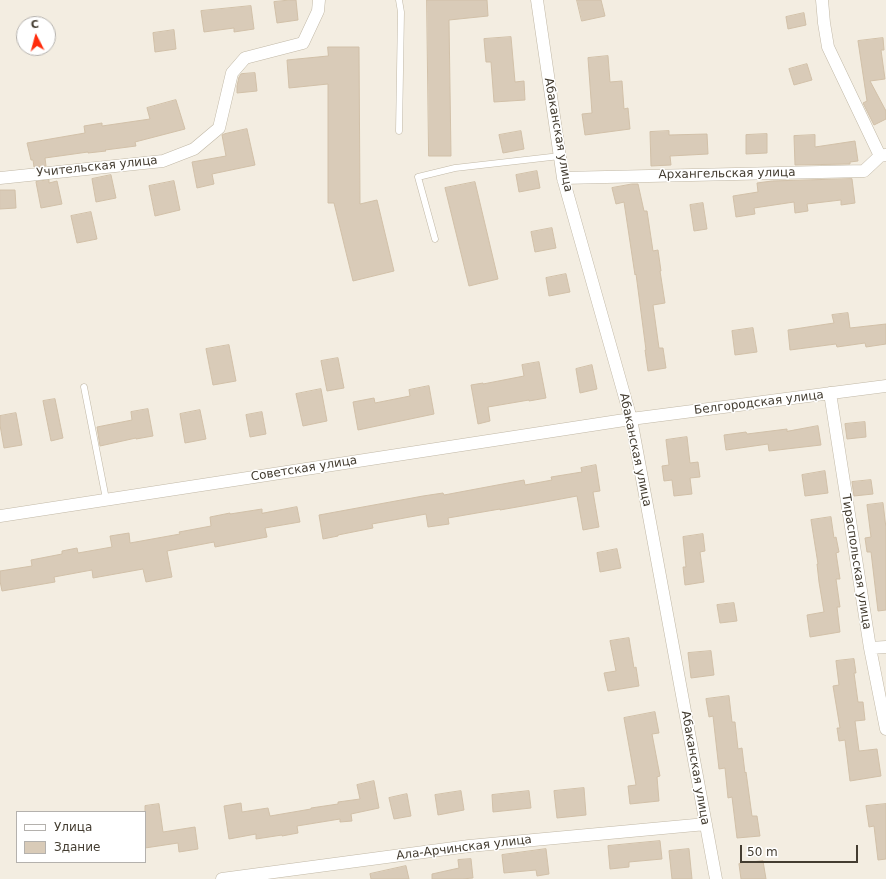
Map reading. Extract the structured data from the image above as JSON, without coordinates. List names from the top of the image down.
{
  "streets": {
    "street": [
      "Абаканская улица",
      "Учительская улица",
      "Архангельская улица",
      "Белгородская улица",
      "Советская улица",
      "Тираспольская улица",
      "Ала-Арчинская улица"
    ]
  },
  "crossings": [
    ["Абаканская улица", "Архангельская улица"],
    ["Абаканская улица", "Белгородская улица"],
    ["Абаканская улица", "Ала-Арчинская улица"],
    ["Белгородская улица", "Советская улица"],
    ["Белгородская улица", "Тираспольская улица"]
  ],
  "legend": ["Улица", "Здание"],
  "scale_bar": "50 m",
  "north": "top"
}
